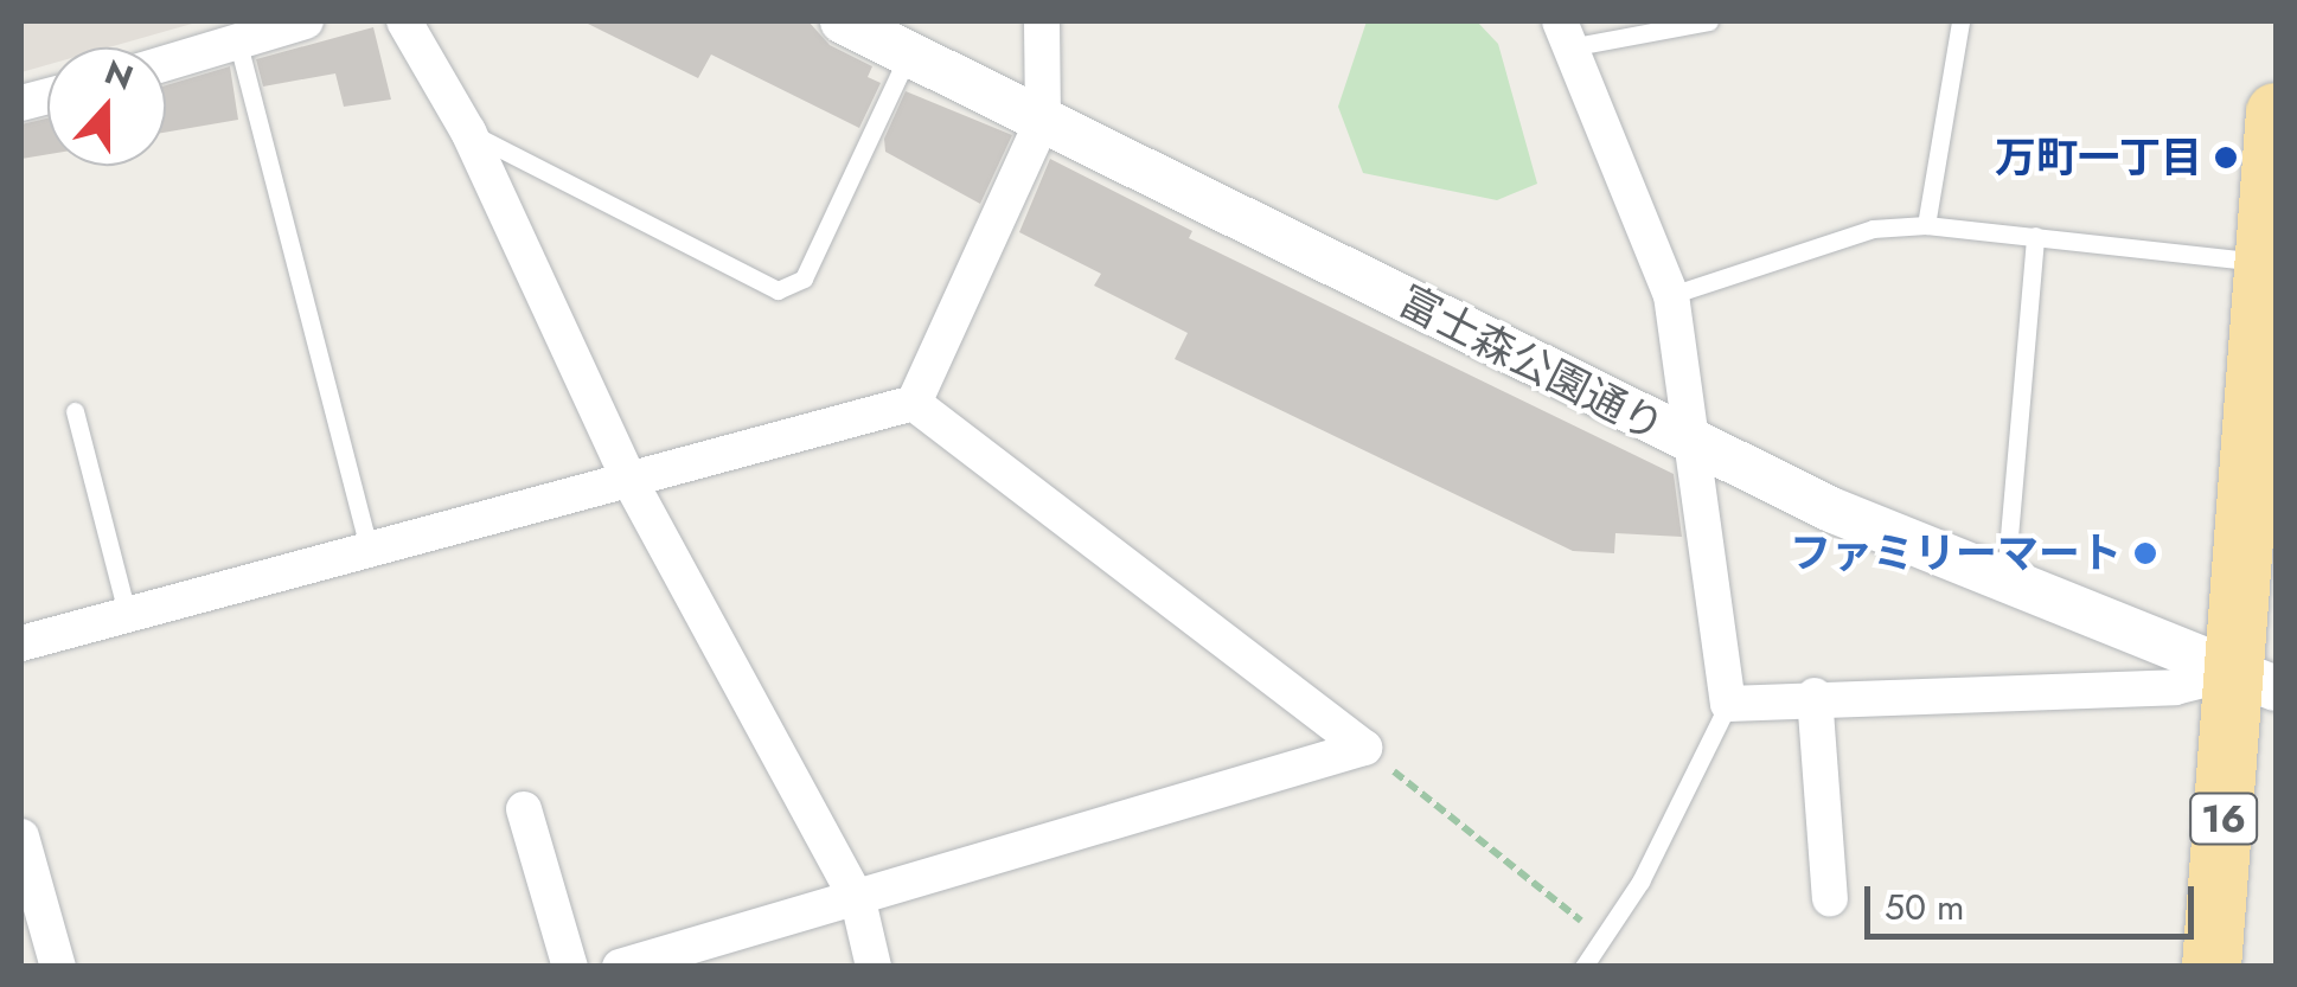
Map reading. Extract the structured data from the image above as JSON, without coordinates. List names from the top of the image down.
{
  "streets": {
    "highway": ["16"],
    "street": ["富士森公園通り"]
  },
  "crossings": [
    ["富士森公園通り", "16"]
  ],
  "places": ["万町一丁目", "ファミリーマート"],
  "scale_bar": "50 m",
  "north": "top"
}
